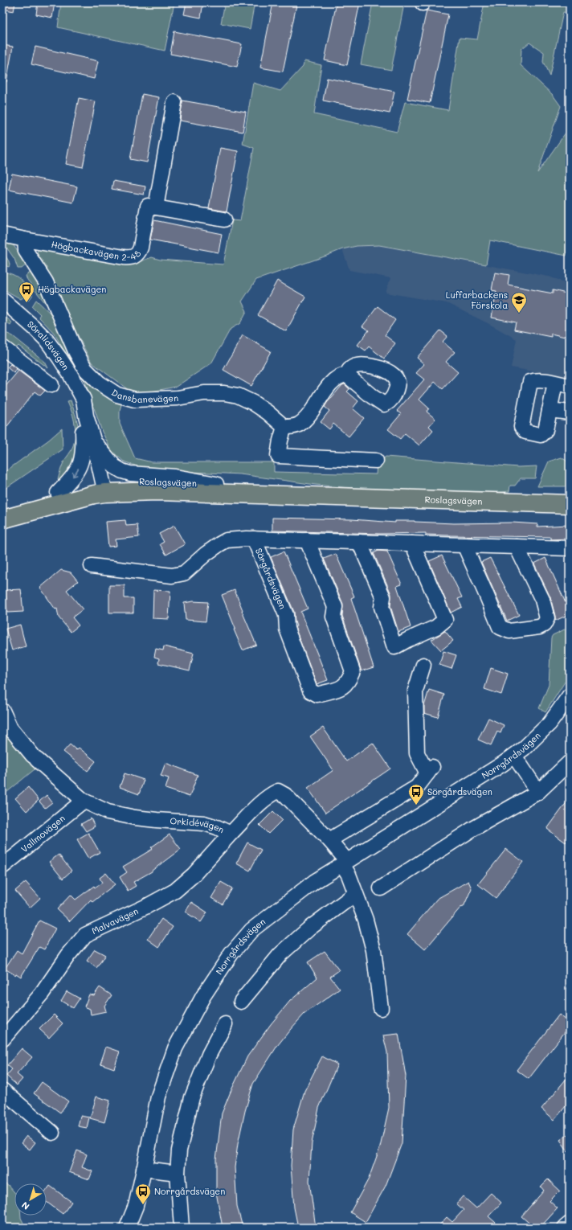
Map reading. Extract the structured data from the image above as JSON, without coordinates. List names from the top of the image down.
{
  "streets": {
    "main road": ["Roslagsvägen"],
    "street": [
      "Högbackavägen 2-48",
      "Söralidsvägen",
      "Dansbanevägen",
      "Sörgårdsvägen",
      "Norrgårdsvägen",
      "Orkidévägen",
      "Vallmovägen",
      "Malvavägen"
    ]
  },
  "crossings": [
    ["Högbackavägen 2-48", "Dansbanevägen"],
    ["Söralidsvägen", "Roslagsvägen"],
    ["Norrgårdsvägen", "Orkidévägen"],
    ["Orkidévägen", "Vallmovägen"],
    ["Orkidévägen", "Malvavägen"]
  ],
  "places": {
    "bus stop": ["Högbackavägen", "Sörgårdsvägen", "Norrgårdsvägen"],
    "school or university": ["Luffarbackens Förskola"]
  },
  "north": "bottom left"
}
